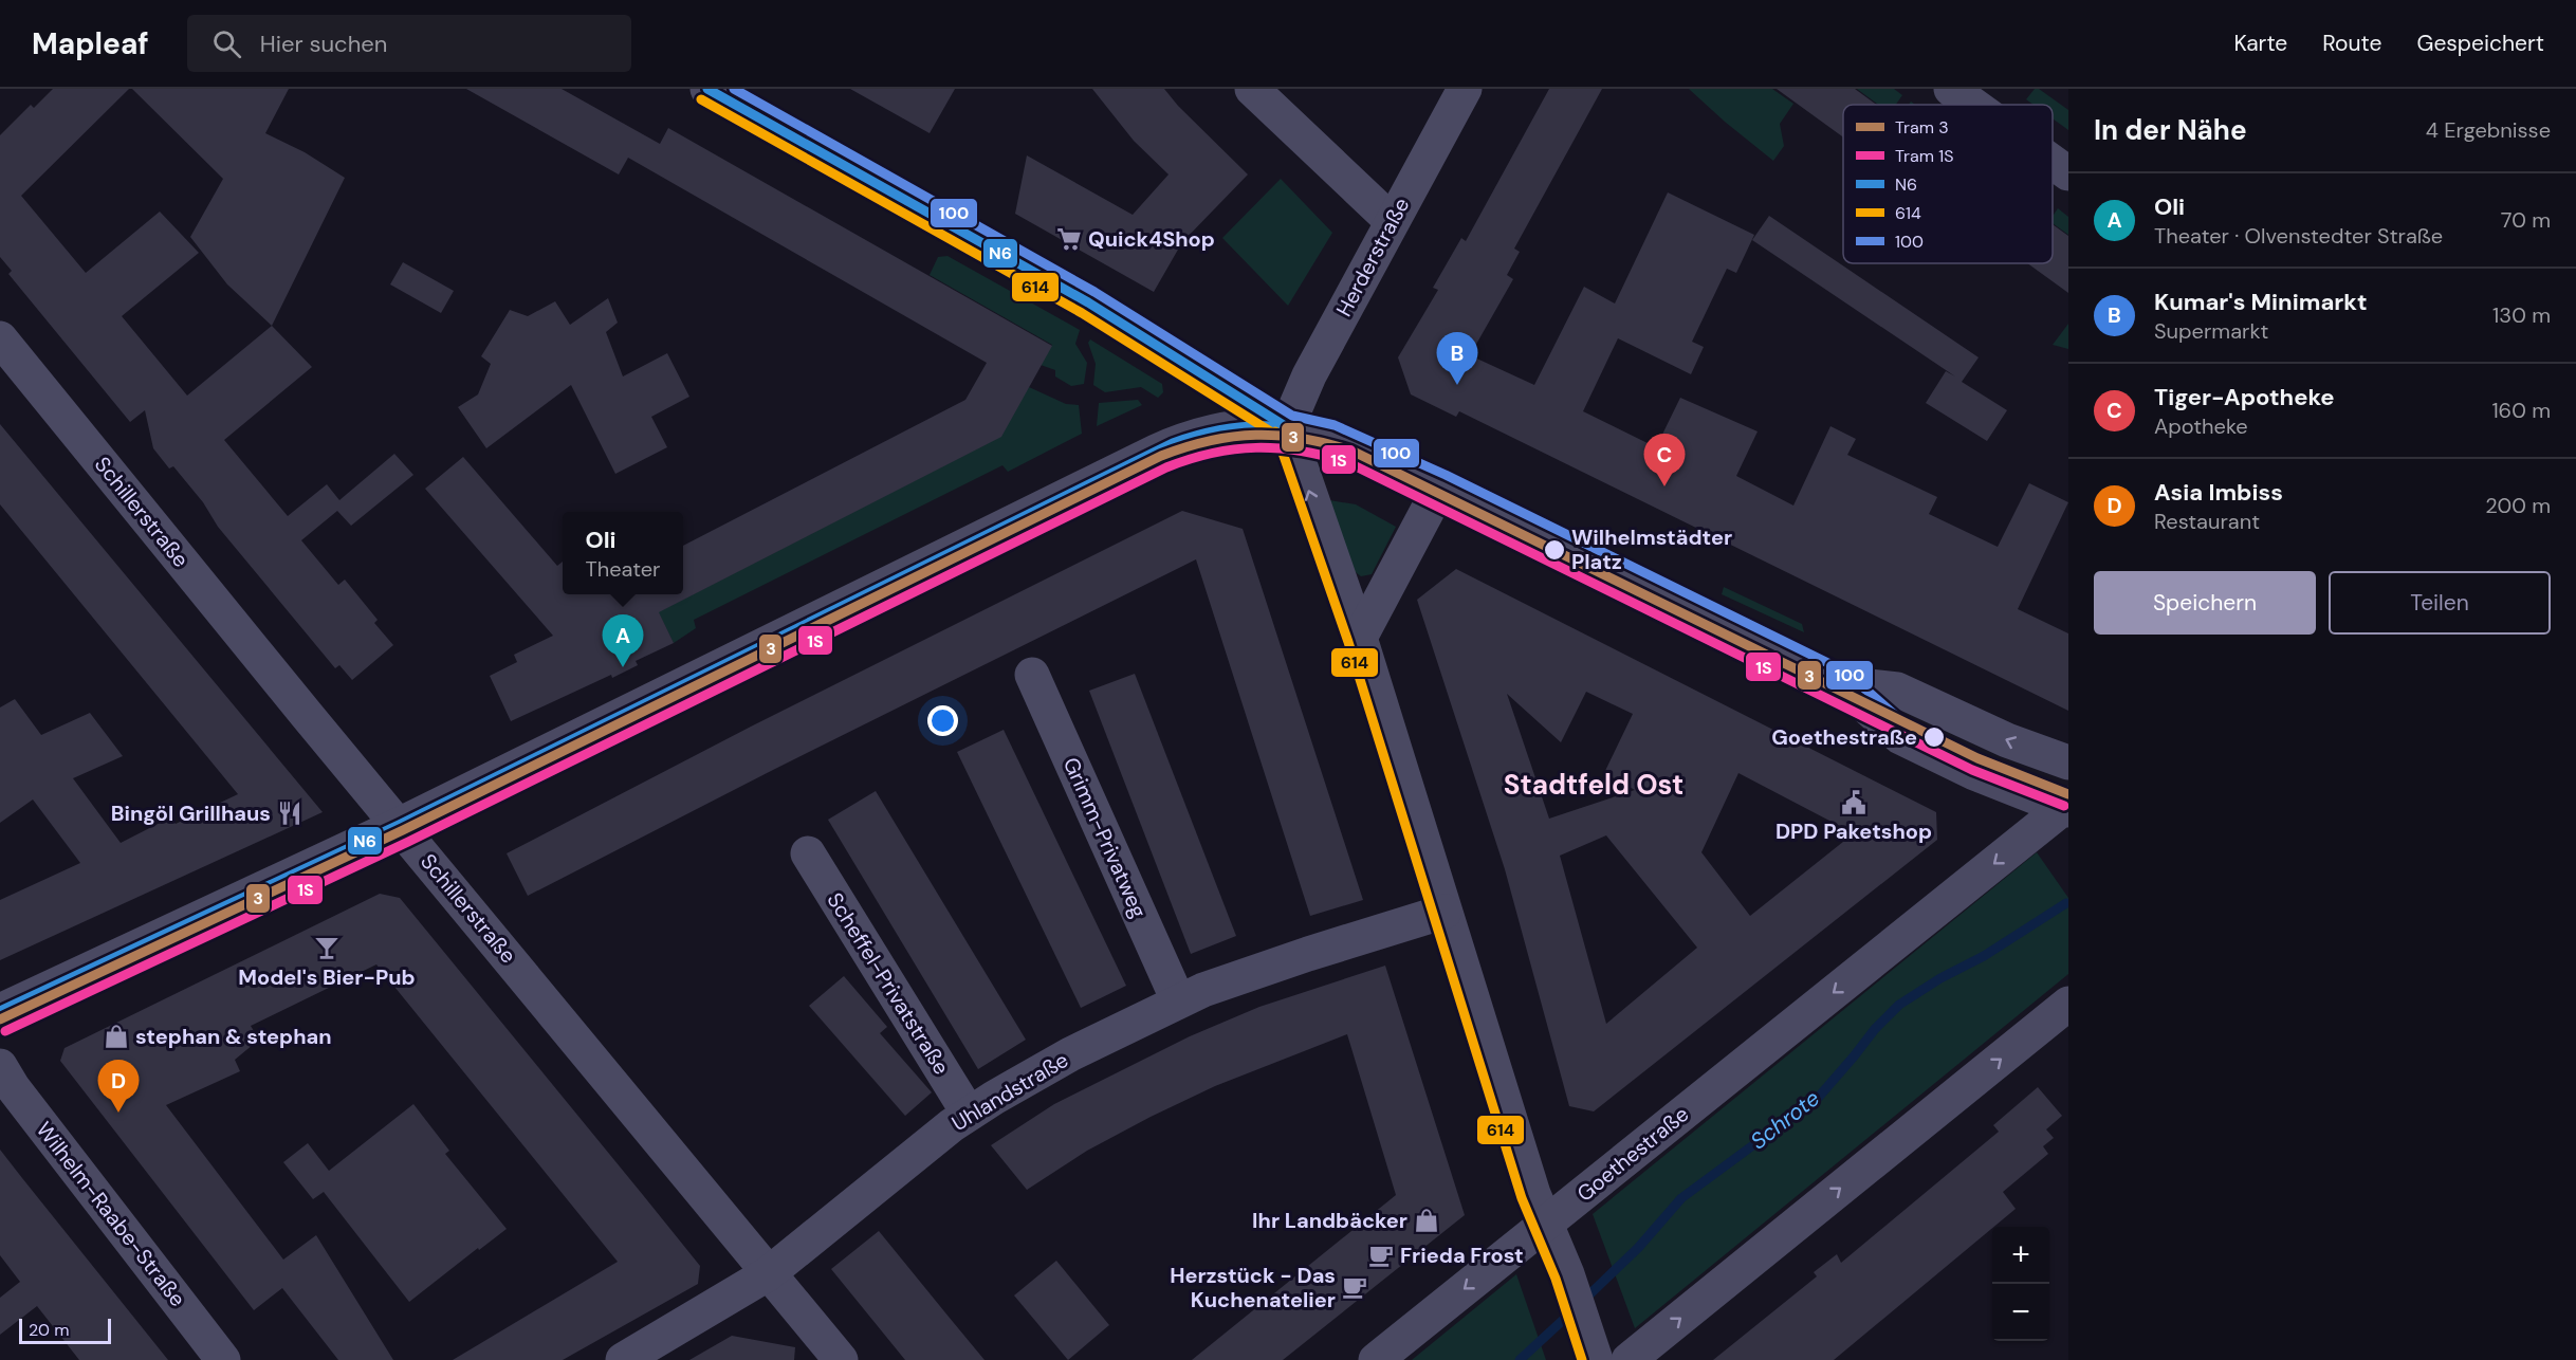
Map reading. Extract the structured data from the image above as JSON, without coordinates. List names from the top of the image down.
{
  "streets": {
    "street": [
      "Herderstraße",
      "Schillerstraße",
      "Grimm-Privatweg",
      "Scheffel-Privatstraße",
      "Uhlandstraße",
      "Goethestraße",
      "Wilhelm-Raabe-Straße"
    ]
  },
  "crossings": [
    ["Schillerstraße", "Uhlandstraße"],
    ["Grimm-Privatweg", "Uhlandstraße"],
    ["Scheffel-Privatstraße", "Uhlandstraße"]
  ],
  "districts": ["Stadtfeld Ost"],
  "water": ["Schrote"],
  "places": {
    "supermarket": ["Quick4Shop"],
    "other": ["Wilhelmstädter Platz", "Goethestraße"],
    "public building": ["DPD Paketshop"],
    "restaurant": ["Bingöl Grillhaus"],
    "bar": ["Model's Bier-Pub"],
    "shop": ["stephan & stephan", "Ihr Landbäcker"],
    "cafe": ["Frieda Frost", "Herzstück - Das Kuchenatelier"]
  },
  "lines": [
    "transit line N6",
    "transit line 100",
    "transit line 614",
    "tram line 3",
    "tram line 1S"
  ],
  "legend": [
    "Tram 3",
    "Tram 1S",
    "N6",
    "614",
    "100"
  ],
  "scale_bar": "20 m",
  "page": {
    "header": "Mapleaf",
    "search": "Hier suchen",
    "nav": ["Karte", "Route", "Gespeichert"],
    "heading": ["In der Nähe", "4 Ergebnisse"],
    "list": [
      {
        "mark": "A",
        "name": "Oli",
        "note": "Theater · Olvenstedter Straße",
        "value": "70 m"
      },
      {
        "mark": "B",
        "name": "Kumar's Minimarkt",
        "note": "Supermarkt",
        "value": "130 m"
      },
      {
        "mark": "C",
        "name": "Tiger-Apotheke",
        "note": "Apotheke",
        "value": "160 m"
      },
      {
        "mark": "D",
        "name": "Asia Imbiss",
        "note": "Restaurant",
        "value": "200 m"
      }
    ],
    "pins": [
      "B",
      "C",
      "A",
      "D"
    ],
    "popup": ["Oli", "Theater"],
    "buttons": ["Speichern", "Teilen"],
    "map_buttons": ["+", "−"],
    "scale": "20 m"
  }
}
